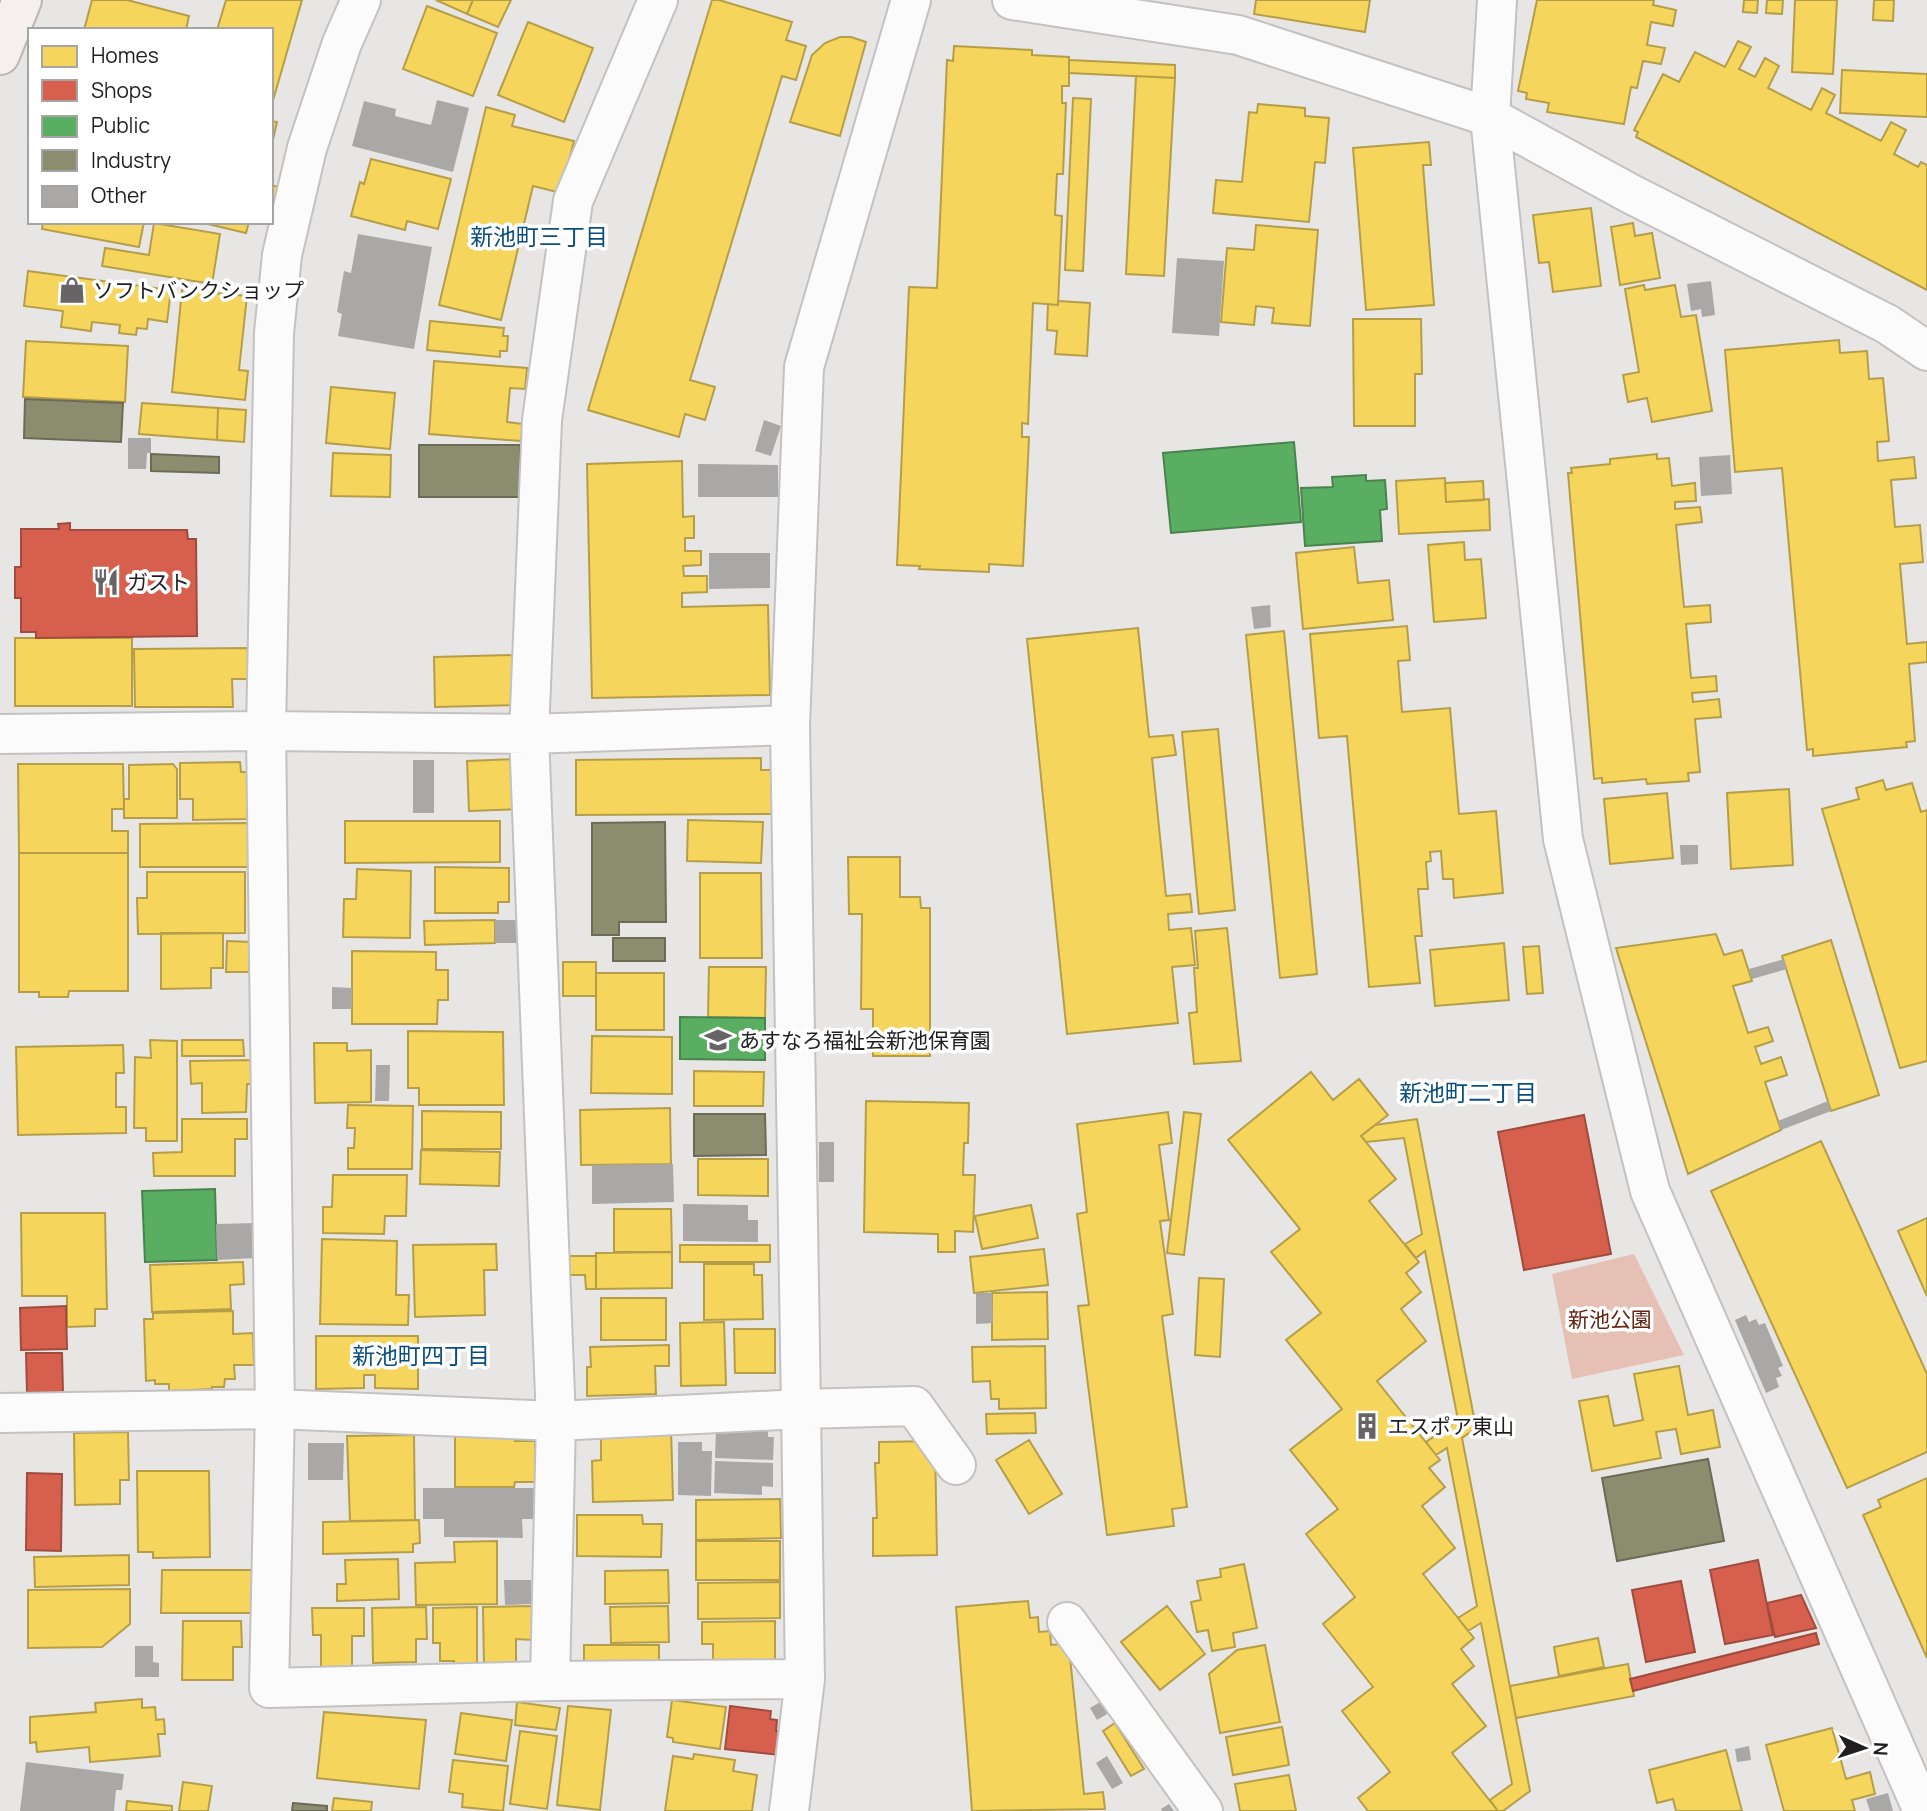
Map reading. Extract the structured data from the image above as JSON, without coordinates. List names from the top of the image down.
{
  "districts": ["新池町三丁目", "新池町二丁目", "新池町四丁目"],
  "parks": ["新池公園"],
  "places": {
    "shop": ["ソフトバンクショップ"],
    "restaurant": ["ガスト"],
    "school or university": ["あすなろ福祉会新池保育園"],
    "building": ["エスポア東山"]
  },
  "legend": [
    "Homes",
    "Shops",
    "Public",
    "Industry",
    "Other"
  ],
  "north": "right"
}
